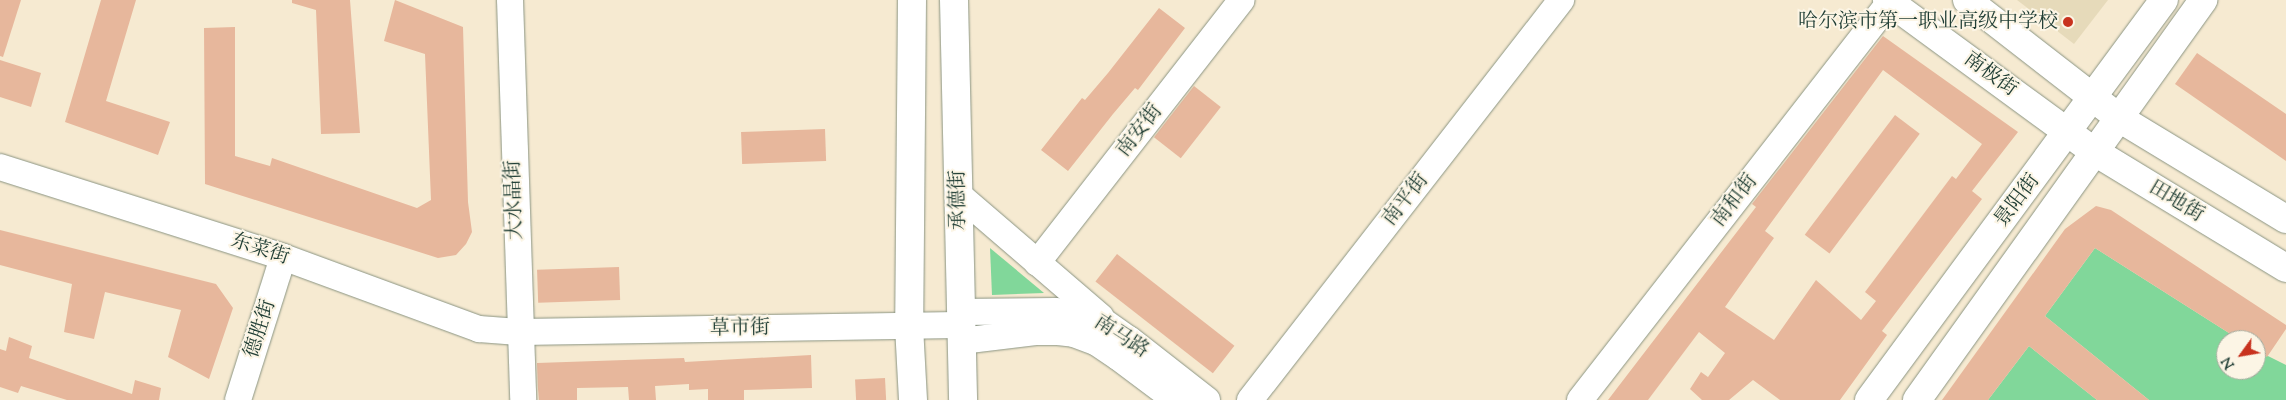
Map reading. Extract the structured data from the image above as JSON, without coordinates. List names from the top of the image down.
{
  "streets": {
    "main road": [
      "南极街",
      "承德街",
      "景阳街",
      "田地街"
    ],
    "street": [
      "南安街",
      "大水晶街",
      "南平街",
      "南和街",
      "东菜街",
      "德胜街",
      "草市街",
      "南马路"
    ]
  },
  "crossings": [
    ["南极街", "南和街"],
    ["南极街", "景阳街"],
    ["南极街", "田地街"],
    ["大水晶街", "东菜街"],
    ["大水晶街", "草市街"],
    ["承德街", "草市街"],
    ["承德街", "南马路"],
    ["景阳街", "田地街"],
    ["东菜街", "德胜街"],
    ["东菜街", "草市街"],
    ["草市街", "南马路"]
  ],
  "places": ["哈尔滨市第一职业高级中学校"],
  "north": "bottom left"
}
